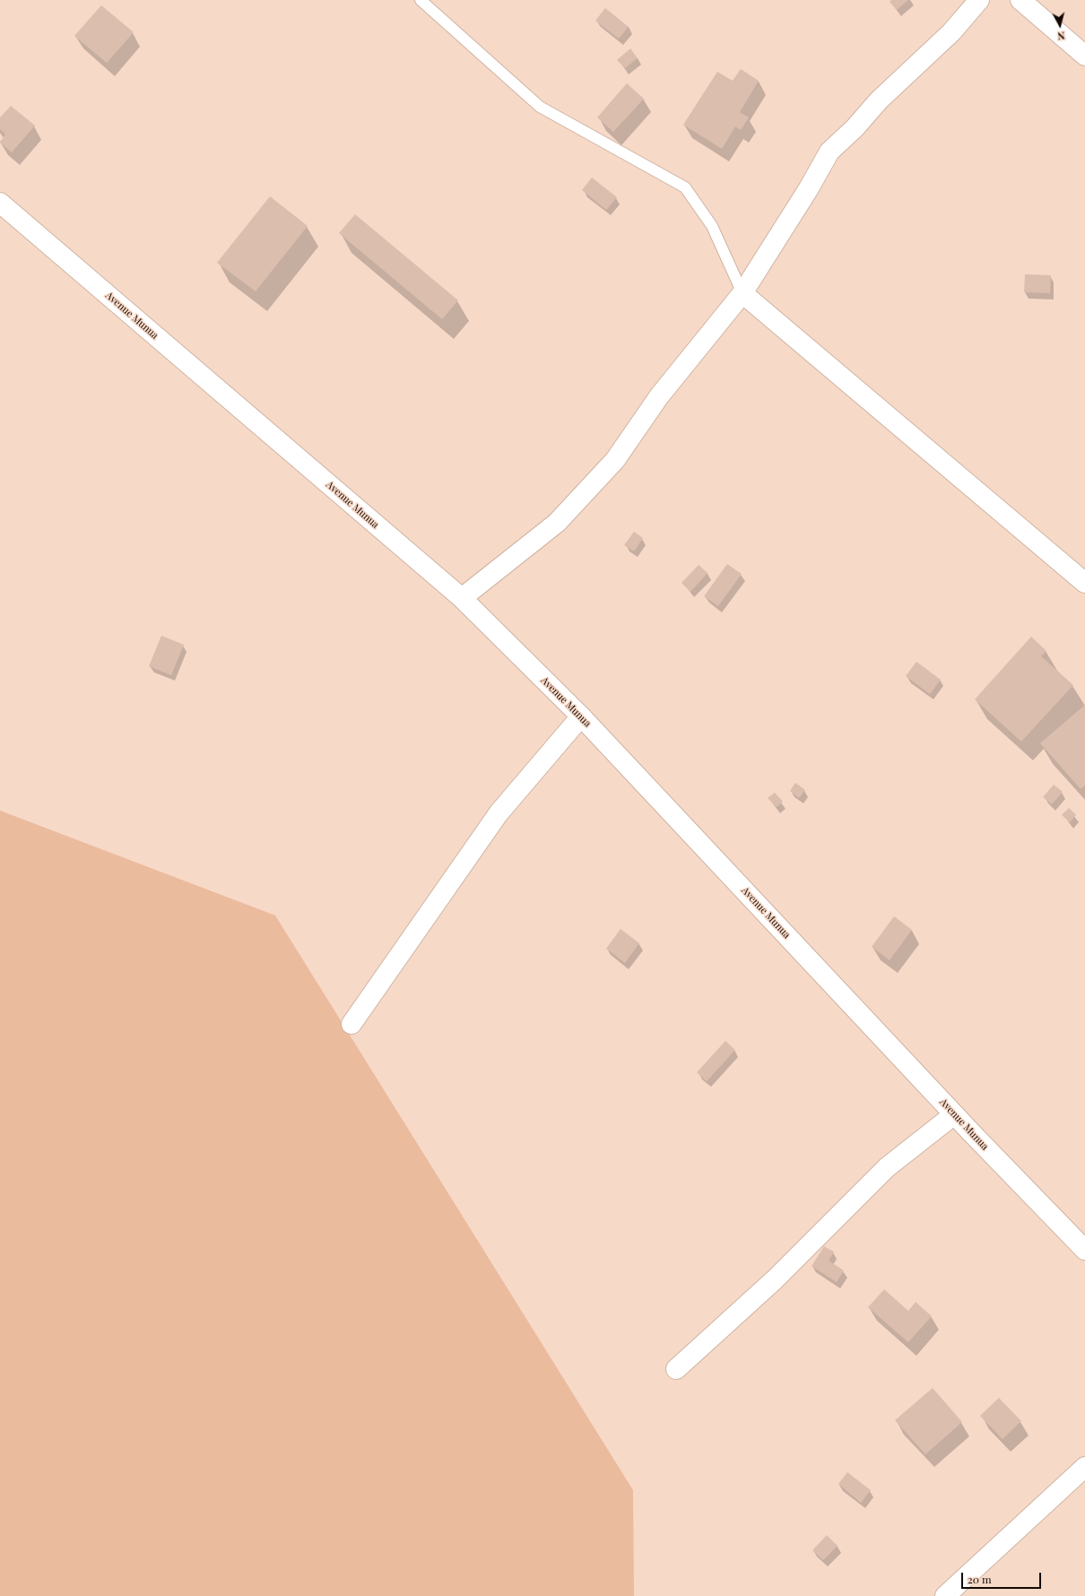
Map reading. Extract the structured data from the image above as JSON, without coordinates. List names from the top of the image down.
{
  "streets": {
    "street": ["Avenue Munua"]
  },
  "scale_bar": "20 m",
  "north": "bottom"
}
